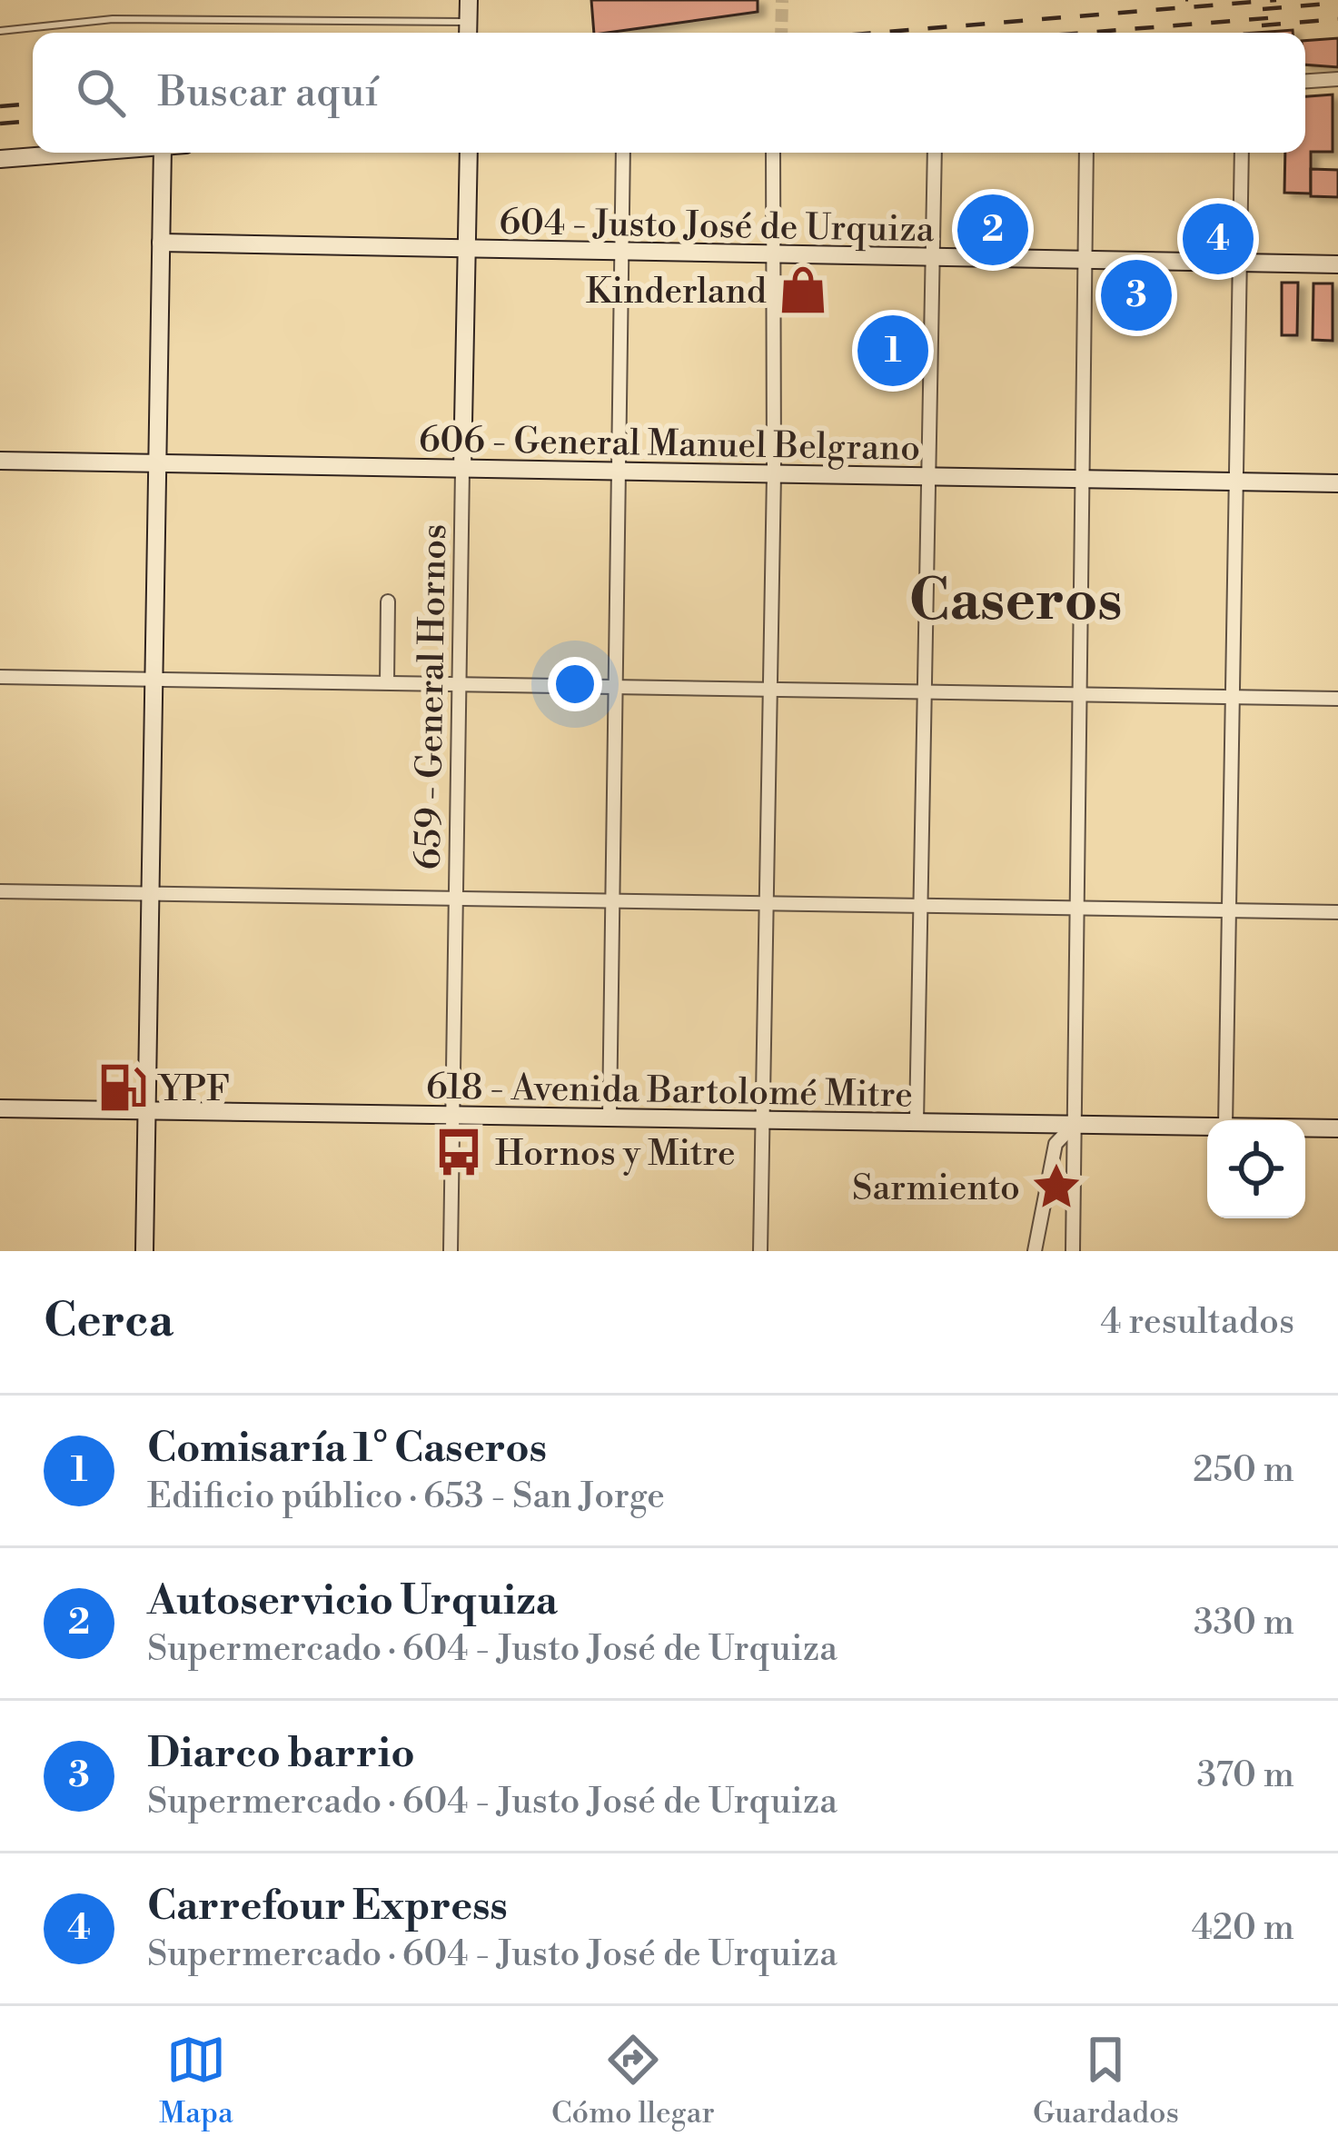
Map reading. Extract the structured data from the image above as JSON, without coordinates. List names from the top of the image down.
{
  "streets": {
    "street": [
      "604 - Justo José de Urquiza",
      "606 - General Manuel Belgrano",
      "659 - General Hornos",
      "618 - Avenida Bartolomé Mitre"
    ]
  },
  "crossings": [
    ["604 - Justo José de Urquiza", "659 - General Hornos"],
    ["606 - General Manuel Belgrano", "659 - General Hornos"],
    ["659 - General Hornos", "618 - Avenida Bartolomé Mitre"]
  ],
  "districts": ["Caseros"],
  "places": {
    "shop": ["Kinderland"],
    "fuel station": ["YPF"],
    "bus stop": ["Hornos y Mitre"],
    "place": ["Sarmiento"]
  },
  "page": {
    "search": "Buscar aquí",
    "pins": [
      "2",
      "4",
      "3",
      "1"
    ],
    "heading": ["Cerca", "4 resultados"],
    "list": [
      {
        "mark": "1",
        "name": "Comisaría 1° Caseros",
        "note": "Edificio público · 653 - San Jorge",
        "value": "250 m"
      },
      {
        "mark": "2",
        "name": "Autoservicio Urquiza",
        "note": "Supermercado · 604 - Justo José de Urquiza",
        "value": "330 m"
      },
      {
        "mark": "3",
        "name": "Diarco barrio",
        "note": "Supermercado · 604 - Justo José de Urquiza",
        "value": "370 m"
      },
      {
        "mark": "4",
        "name": "Carrefour Express",
        "note": "Supermercado · 604 - Justo José de Urquiza",
        "value": "420 m"
      }
    ],
    "nav": ["Mapa", "Cómo llegar", "Guardados"]
  }
}
